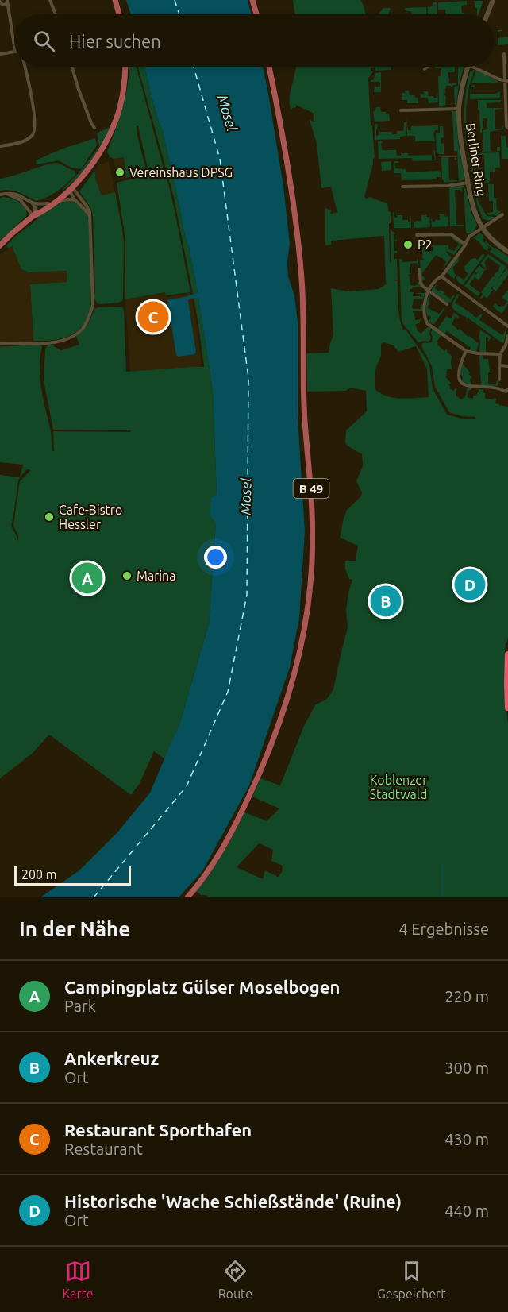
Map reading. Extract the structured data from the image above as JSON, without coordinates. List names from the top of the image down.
{
  "streets": {
    "main road": ["B 49"],
    "street": ["Berliner Ring"]
  },
  "water": ["Mosel"],
  "parks": ["Koblenzer Stadtwald"],
  "places": [
    "Vereinshaus DPSG",
    "P2",
    "Cafe-Bistro Hessler",
    "Marina"
  ],
  "scale_bar": "200 m",
  "page": {
    "search": "Hier suchen",
    "pins": [
      "C",
      "A",
      "D",
      "B"
    ],
    "scale": "200 m",
    "heading": ["In der Nähe", "4 Ergebnisse"],
    "list": [
      {
        "mark": "A",
        "name": "Campingplatz Gülser Moselbogen",
        "note": "Park",
        "value": "220 m"
      },
      {
        "mark": "B",
        "name": "Ankerkreuz",
        "note": "Ort",
        "value": "300 m"
      },
      {
        "mark": "C",
        "name": "Restaurant Sporthafen",
        "note": "Restaurant",
        "value": "430 m"
      },
      {
        "mark": "D",
        "name": "Historische 'Wache Schießstände' (Ruine)",
        "note": "Ort",
        "value": "440 m"
      }
    ],
    "nav": ["Karte", "Route", "Gespeichert"]
  }
}
